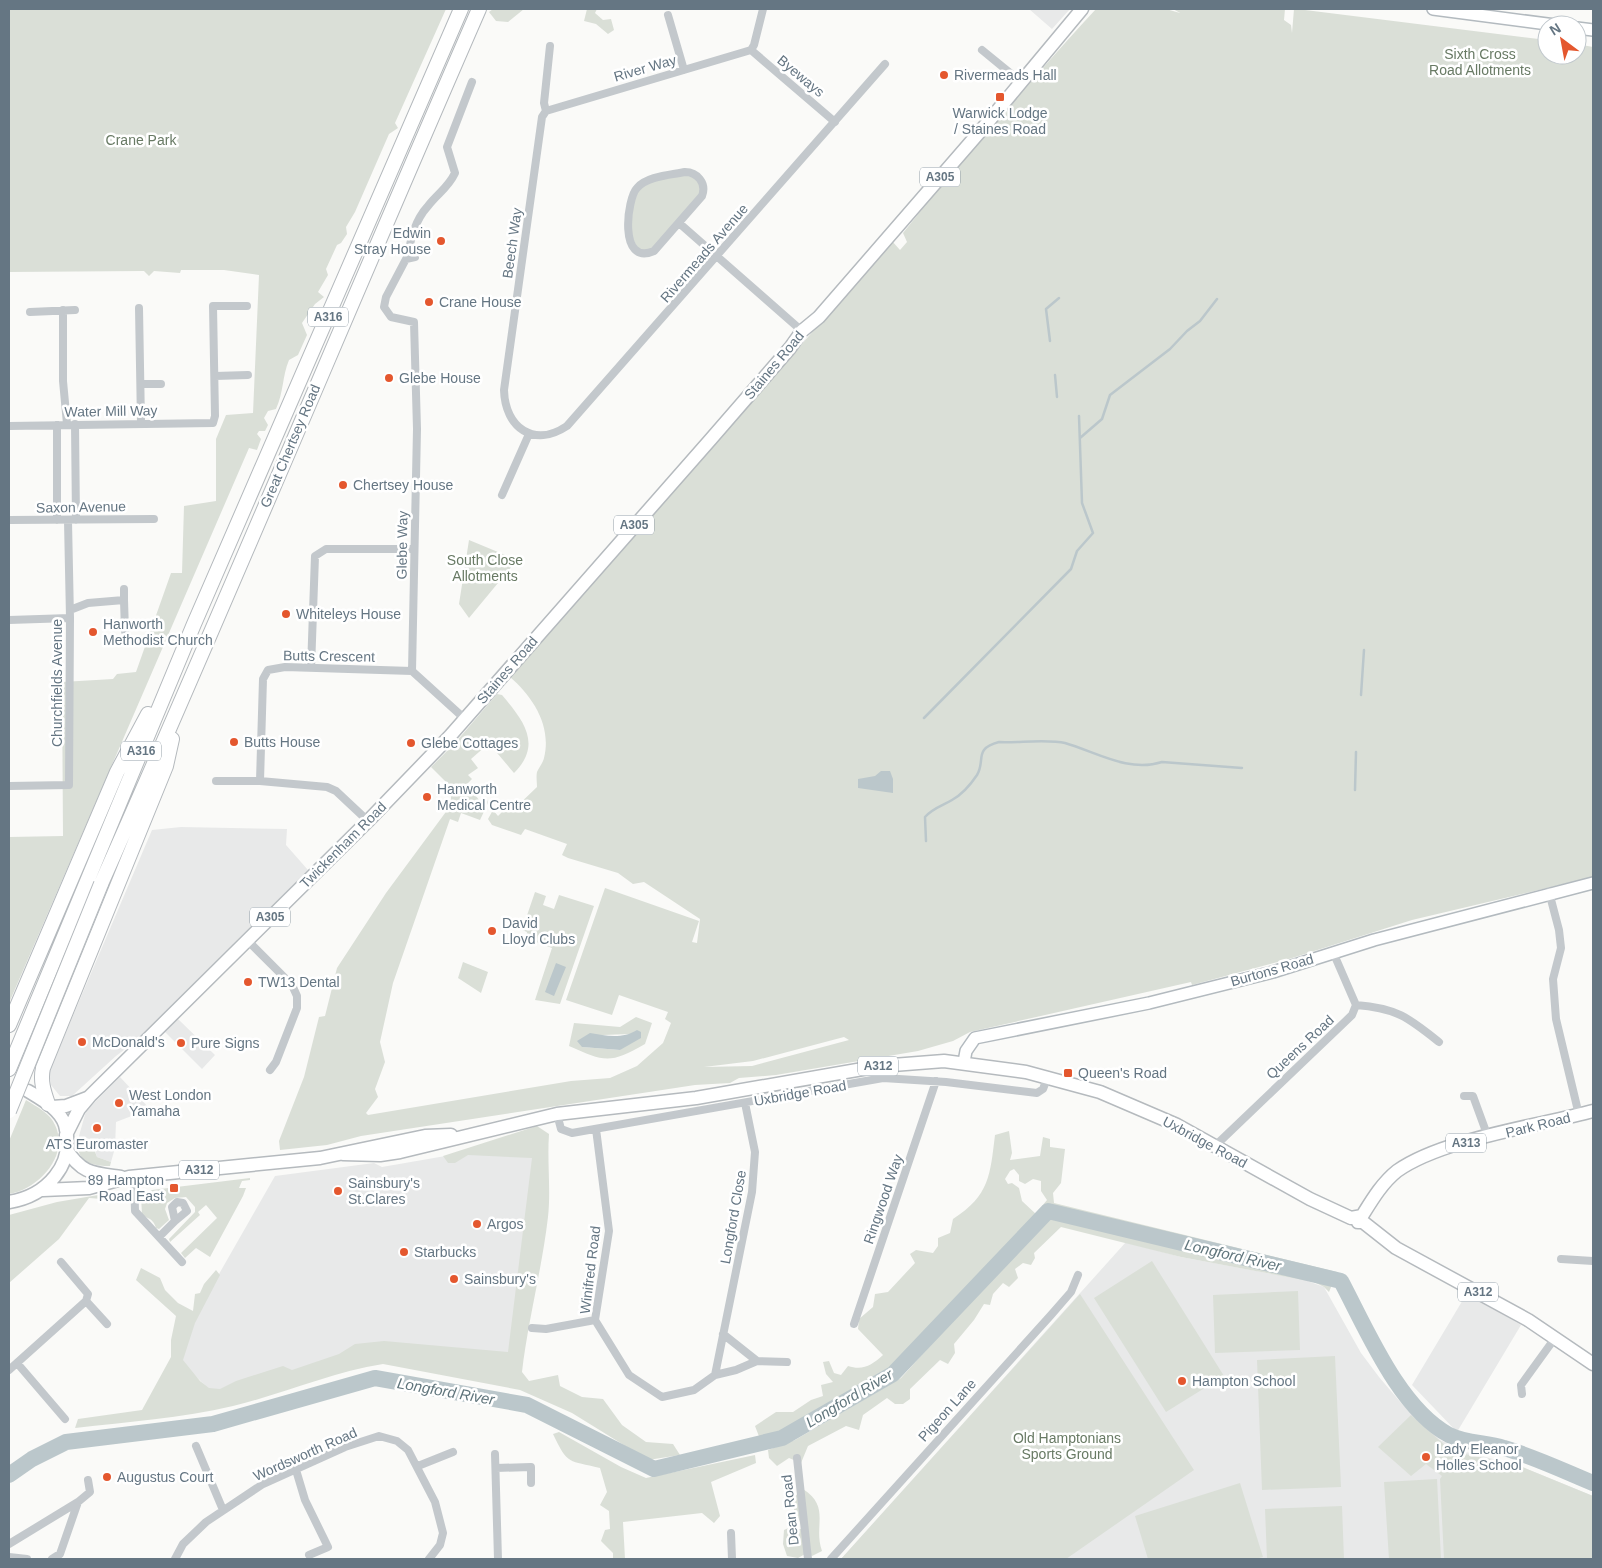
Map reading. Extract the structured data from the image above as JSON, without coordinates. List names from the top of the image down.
{
  "streets": {
    "highway": ["A316", "Great Chertsey Road"],
    "main road": [
      "A305",
      "Staines Road",
      "Twickenham Road",
      "A312",
      "Uxbridge Road",
      "Park Road",
      "A313"
    ],
    "street": [
      "River Way",
      "Byeways",
      "Beech Way",
      "Rivermeads Avenue",
      "Water Mill Way",
      "Saxon Avenue",
      "Glebe Way",
      "Butts Crescent",
      "Churchfields Avenue",
      "Burtons Road",
      "Queens Road",
      "Ringwood Way",
      "Longford Close",
      "Winifred Road",
      "Pigeon Lane",
      "Wordsworth Road",
      "Dean Road"
    ]
  },
  "crossings": [
    ["River Way", "Byeways"],
    ["River Way", "Beech Way"],
    ["Byeways", "Rivermeads Avenue"],
    ["Beech Way", "Rivermeads Avenue"],
    ["Staines Road", "Twickenham Road"],
    ["Water Mill Way", "Churchfields Avenue"],
    ["Saxon Avenue", "Churchfields Avenue"],
    ["Glebe Way", "Butts Crescent"],
    ["Burtons Road", "Uxbridge Road"],
    ["Queens Road", "Uxbridge Road"],
    ["A312", "Uxbridge Road"],
    ["Uxbridge Road", "Park Road"],
    ["Uxbridge Road", "Ringwood Way"],
    ["Uxbridge Road", "Longford Close"],
    ["Uxbridge Road", "Winifred Road"],
    ["Longford Close", "Winifred Road"]
  ],
  "water": ["Longford River"],
  "parks": [
    "Sixth Cross Road Allotments",
    "Crane Park",
    "South Close Allotments",
    "Old Hamptonians Sports Ground"
  ],
  "places": {
    "other": [
      "Rivermeads Hall",
      "Edwin Stray House",
      "Crane House",
      "Glebe House",
      "Chertsey House",
      "Whiteleys House",
      "Hanworth Methodist Church",
      "Butts House",
      "Glebe Cottages",
      "Hanworth Medical Centre",
      "David Lloyd Clubs",
      "TW13 Dental",
      "McDonald's",
      "Pure Signs",
      "West London Yamaha",
      "ATS Euromaster",
      "Sainsbury's St.Clares",
      "Argos",
      "Starbucks",
      "Sainsbury's",
      "Hampton School",
      "Lady Eleanor Holles School",
      "Augustus Court"
    ],
    "transit": ["Warwick Lodge / Staines Road", "Queen's Road", "89 Hampton Road East"]
  },
  "north": "top left"
}
